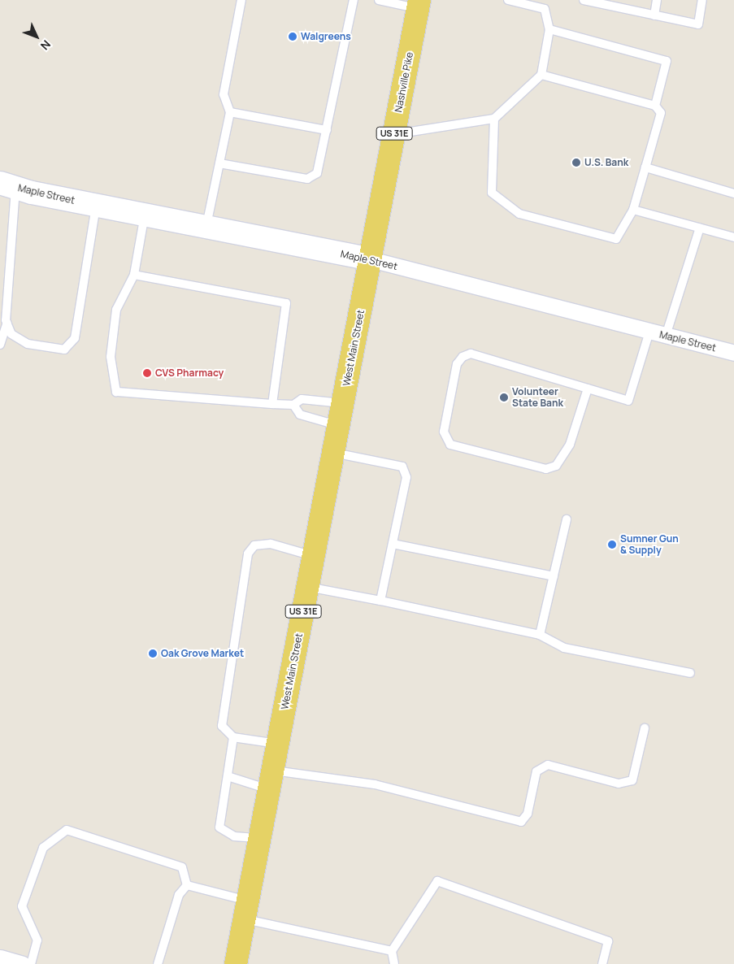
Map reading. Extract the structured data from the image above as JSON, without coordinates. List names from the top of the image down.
{
  "streets": {
    "main road": ["Nashville Pike", "US 31E", "West Main Street"],
    "street": ["Maple Street"]
  },
  "crossings": [
    ["Nashville Pike", "Maple Street"],
    ["Nashville Pike", "West Main Street"],
    ["Maple Street", "West Main Street"]
  ],
  "places": [
    "Walgreens",
    "U.S. Bank",
    "CVS Pharmacy",
    "Volunteer State Bank",
    "Sumner Gun & Supply",
    "Oak Grove Market"
  ],
  "north": "bottom right"
}
